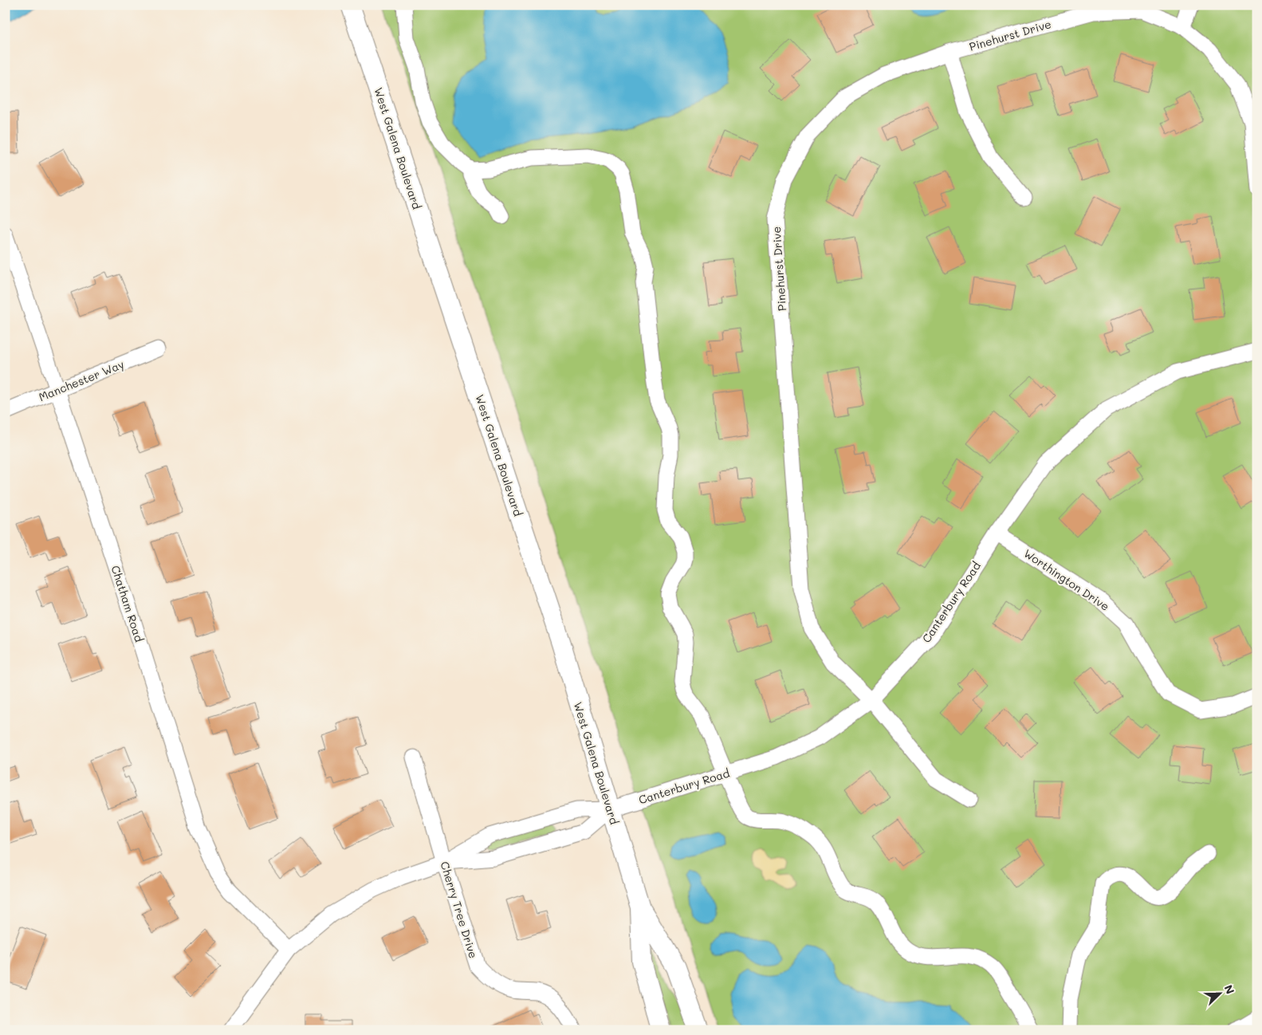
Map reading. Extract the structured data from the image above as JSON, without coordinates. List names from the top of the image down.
{
  "streets": {
    "main road": ["West Galena Boulevard"],
    "street": [
      "Pinehurst Drive",
      "Manchester Way",
      "Worthington Drive",
      "Canterbury Road",
      "Chatham Road",
      "Cherry Tree Drive"
    ]
  },
  "crossings": [
    ["Pinehurst Drive", "Canterbury Road"],
    ["West Galena Boulevard", "Canterbury Road"],
    ["Manchester Way", "Chatham Road"],
    ["Worthington Drive", "Canterbury Road"]
  ],
  "north": "top right"
}
